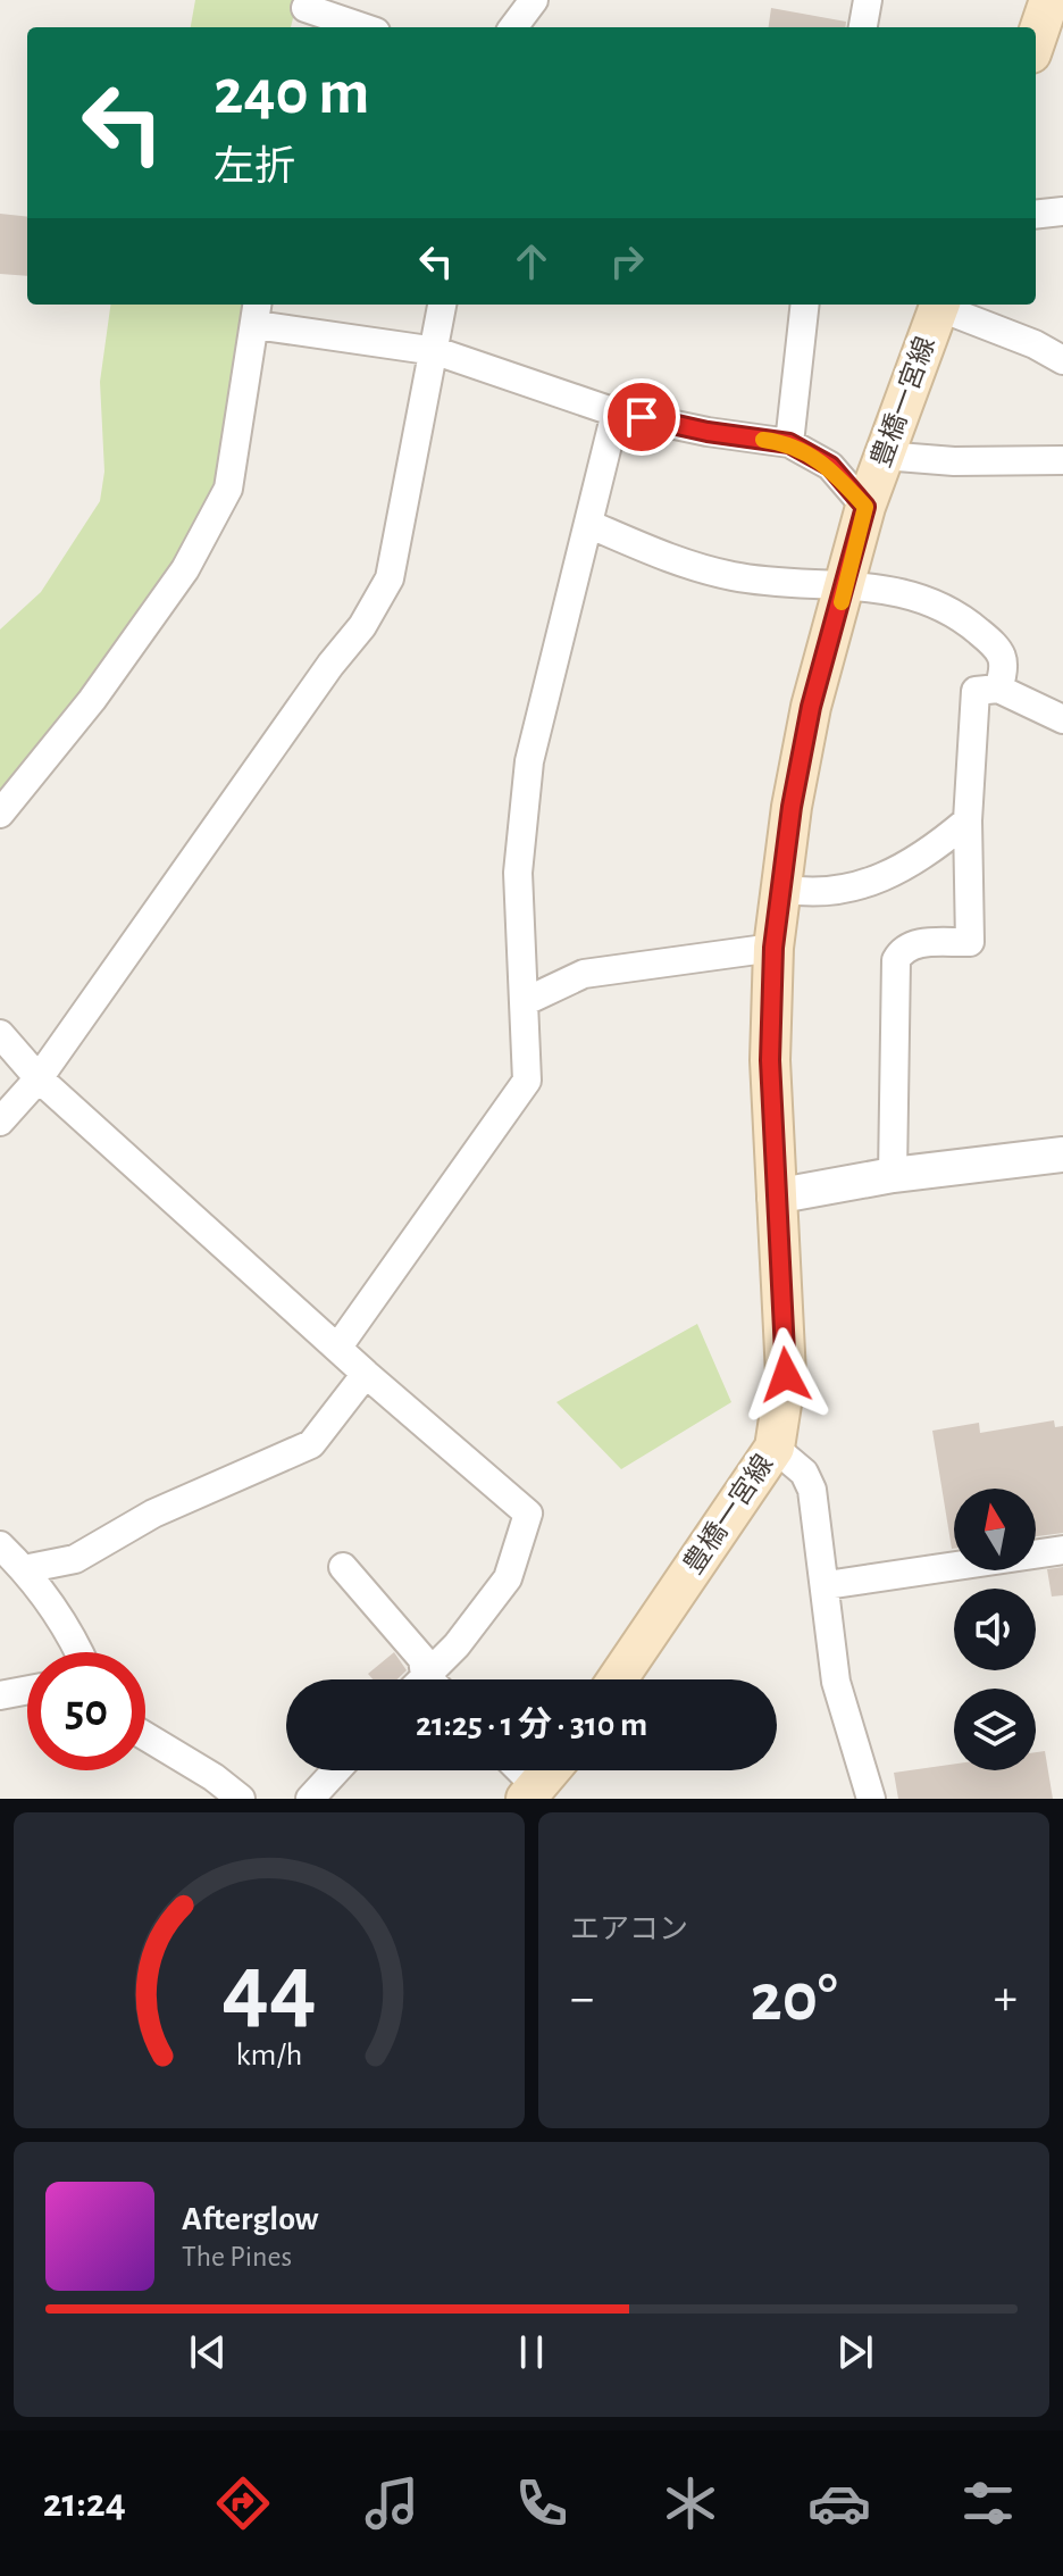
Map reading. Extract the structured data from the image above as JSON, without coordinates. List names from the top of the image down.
{
  "streets": {
    "main road": ["豊橋一宮線"]
  },
  "north": "top",
  "page": {
    "turn": ["240 m", "左折"],
    "limit": "50",
    "trip": "21:25 · 1 分 · 310 m",
    "tile": "エアコン",
    "heat": ["−", "20°", "+"],
    "song": ["Afterglow", "The Pines"],
    "tabs": "21:24",
    "gauge": ["44", "km/h"]
  }
}
